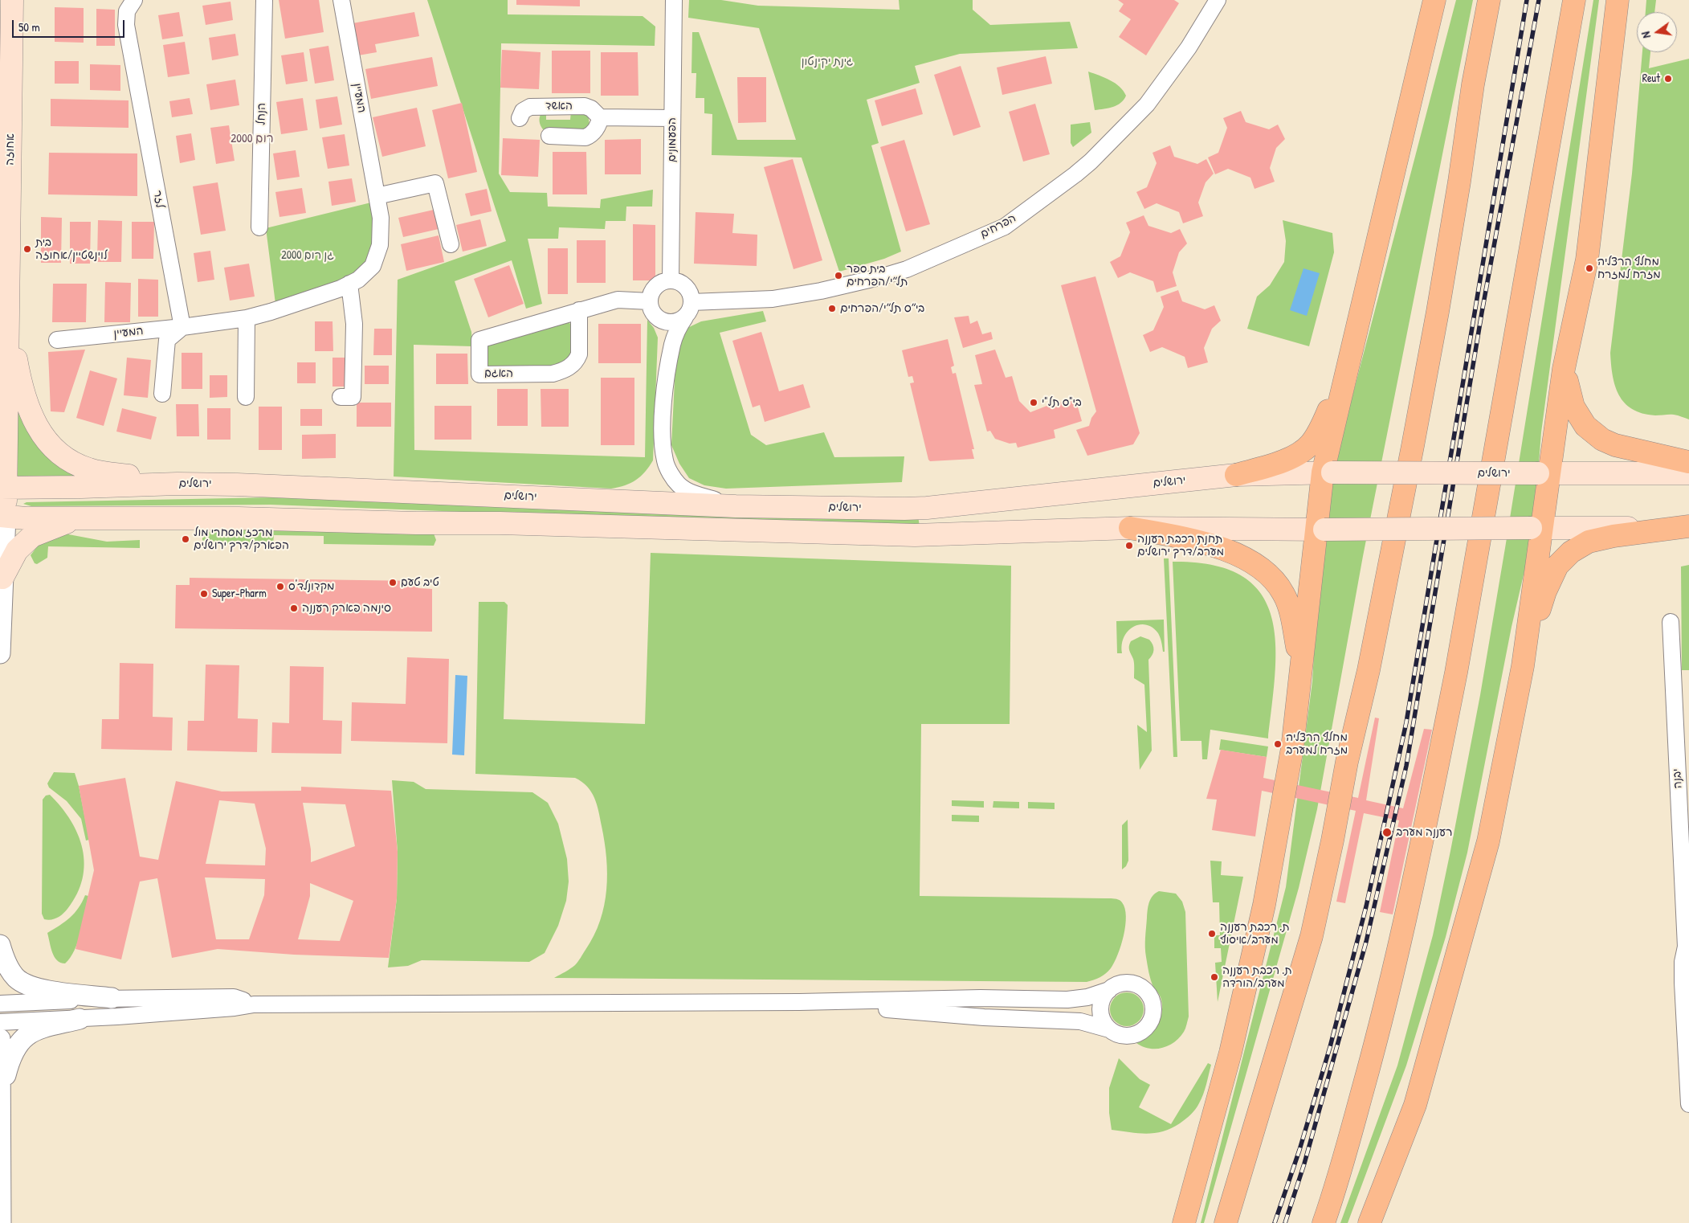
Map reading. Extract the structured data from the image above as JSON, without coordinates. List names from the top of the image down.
{
  "streets": {
    "main road": ["אחוזה", "ירושלים"],
    "street": [
      "המעיין",
      "האשד",
      "הנחל",
      "הפעמונים",
      "לזר",
      "הפרחים",
      "האגם",
      "יבנה"
    ]
  },
  "crossings": [
    ["המעיין", "לזר"],
    ["הפעמונים", "הפרחים"],
    ["הפעמונים", "האגם"],
    ["אחוזה", "ירושלים"],
    ["הפרחים", "האגם"]
  ],
  "districts": ["רום 2000"],
  "parks": ["גינת יקינטון", "גן רום 2000"],
  "places": [
    "Reut",
    "בית לוינשטיין/אחוזה",
    "מחלף הרצליה מזרח למזרח",
    "בית ספר תל״י/הפרחים",
    "בי״ס תל״י/הפרחים",
    "בי\"ס תל\"י",
    "מרכז מסחרי מול הפארק/דרך ירושלים",
    "תחנת רכבת רעננה מערב/דרך ירושלים",
    "טיב טעם",
    "מקדונלד'ס",
    "Super-Pharm",
    "סינמה פארק רעננה",
    "מחלף הרצליה מזרח למערב",
    "רעננה מערב",
    "ת. רכבת רעננה מערב/איסוף",
    "ת. רכבת רעננה מערב/הורדה"
  ],
  "scale_bar": "50 m",
  "north": "left"
}
